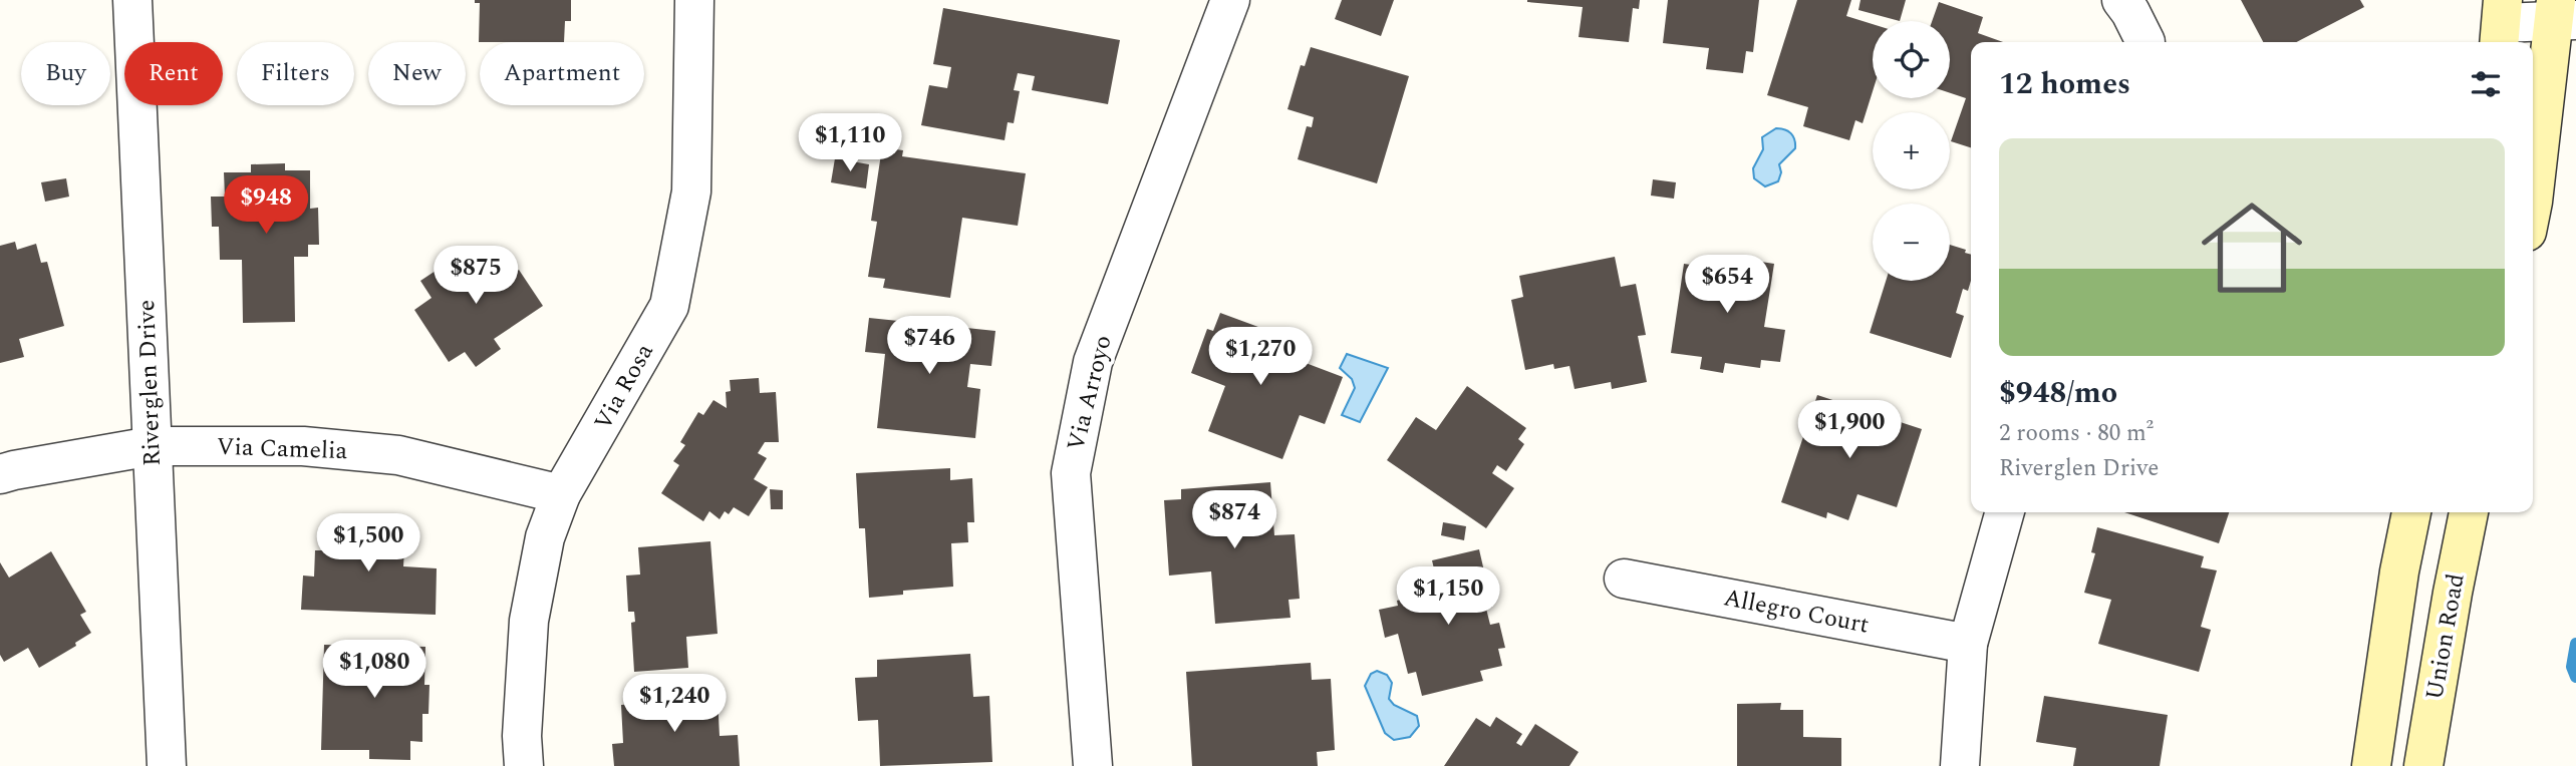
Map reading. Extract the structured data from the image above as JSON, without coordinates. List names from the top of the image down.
{
  "streets": {
    "main road": ["Union Road"],
    "street": [
      "Riverglen Drive",
      "Via Rosa",
      "Via Arroyo",
      "Via Camelia",
      "Allegro Court"
    ]
  },
  "crossings": [
    ["Riverglen Drive", "Via Camelia"],
    ["Via Rosa", "Via Camelia"]
  ],
  "page": {
    "map_buttons": ["+", "−"],
    "chip": [
      "Buy",
      "Rent",
      "Filters",
      "New",
      "Apartment"
    ],
    "heading": "12 homes",
    "price": [
      "$1,110",
      "$948",
      "$875",
      "$654",
      "$746",
      "$1,270",
      "$1,900",
      "$874",
      "$1,500",
      "$1,150",
      "$1,080",
      "$1,240"
    ],
    "list": [
      {
        "name": "$948/mo",
        "note": "2 rooms · 80 m² · Riverglen Drive"
      }
    ]
  }
}
